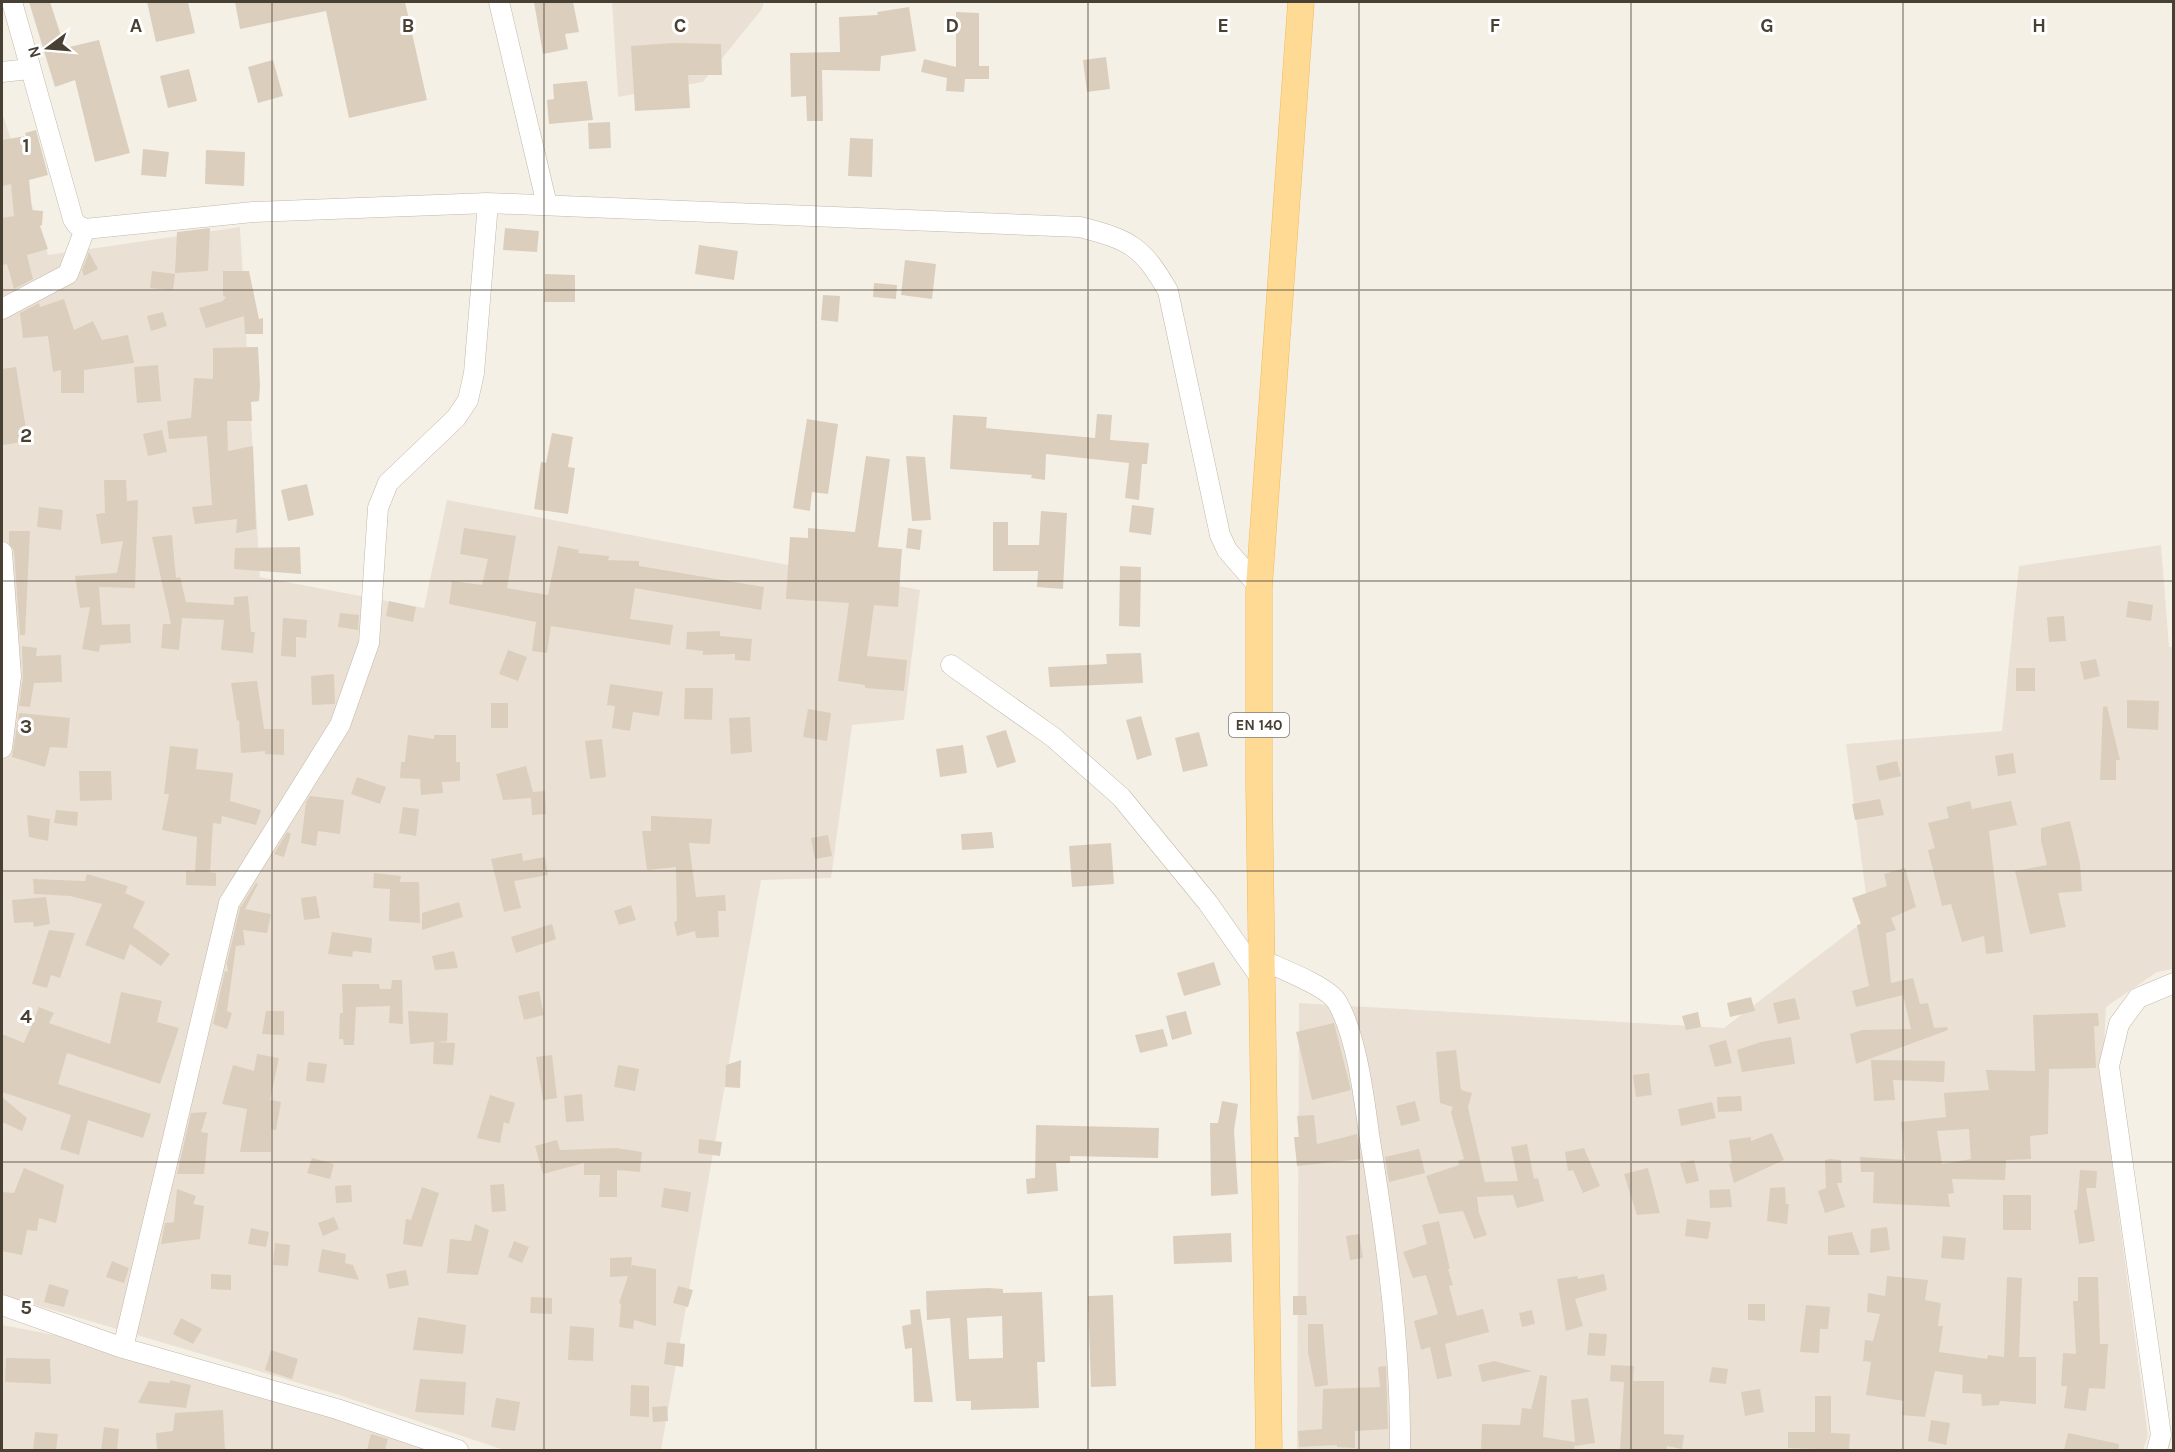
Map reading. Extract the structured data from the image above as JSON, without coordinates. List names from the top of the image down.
{
  "streets": {
    "main road": ["EN 140"]
  },
  "north": "left",
  "grid": {
    "columns": [
      "A",
      "B",
      "C",
      "D",
      "E",
      "F",
      "G",
      "H"
    ],
    "rows": [
      "1",
      "2",
      "3",
      "4",
      "5"
    ]
  }
}
